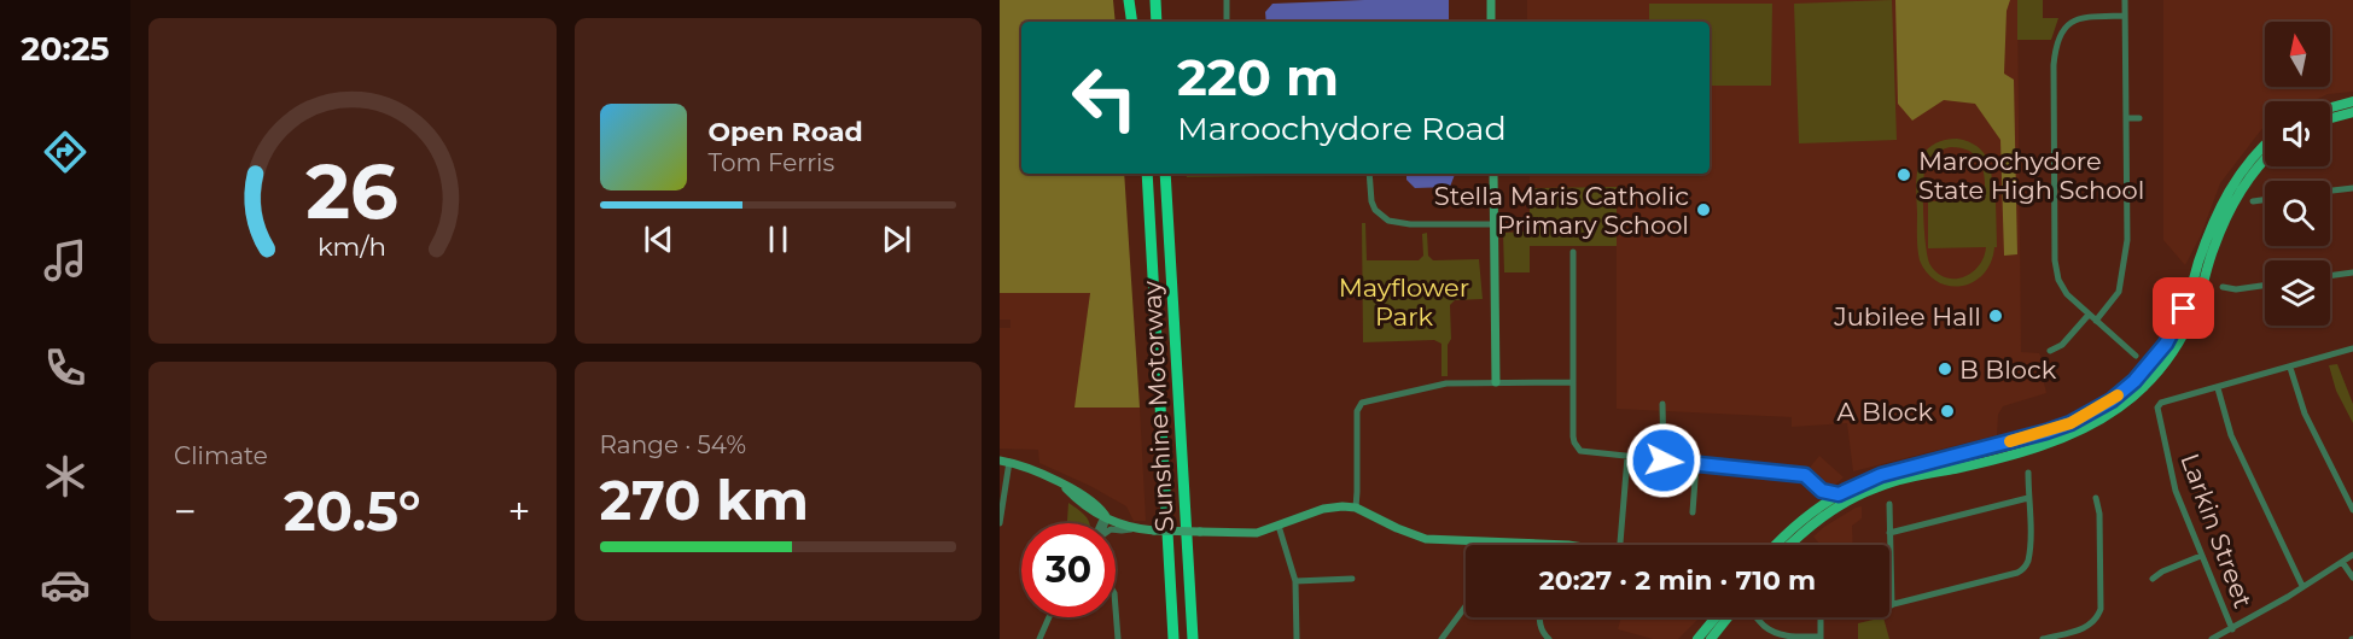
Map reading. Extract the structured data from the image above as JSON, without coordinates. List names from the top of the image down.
{
  "streets": {
    "highway": ["Sunshine Motorway"],
    "street": ["Larkin Street"]
  },
  "parks": ["Mayflower Park"],
  "places": [
    "Maroochydore State High School",
    "Stella Maris Catholic Primary School",
    "Jubilee Hall",
    "B Block",
    "A Block"
  ],
  "north": "top",
  "page": {
    "tabs": "20:25",
    "turn": ["220 m", "Maroochydore Road"],
    "song": ["Open Road", "Tom Ferris"],
    "tile": [
      "Climate",
      ["Range · 54%", "270 km"]
    ],
    "heat": ["−", "20.5°", "+"],
    "limit": "30",
    "trip": "20:27 · 2 min · 710 m",
    "gauge": ["26", "km/h"]
  }
}
